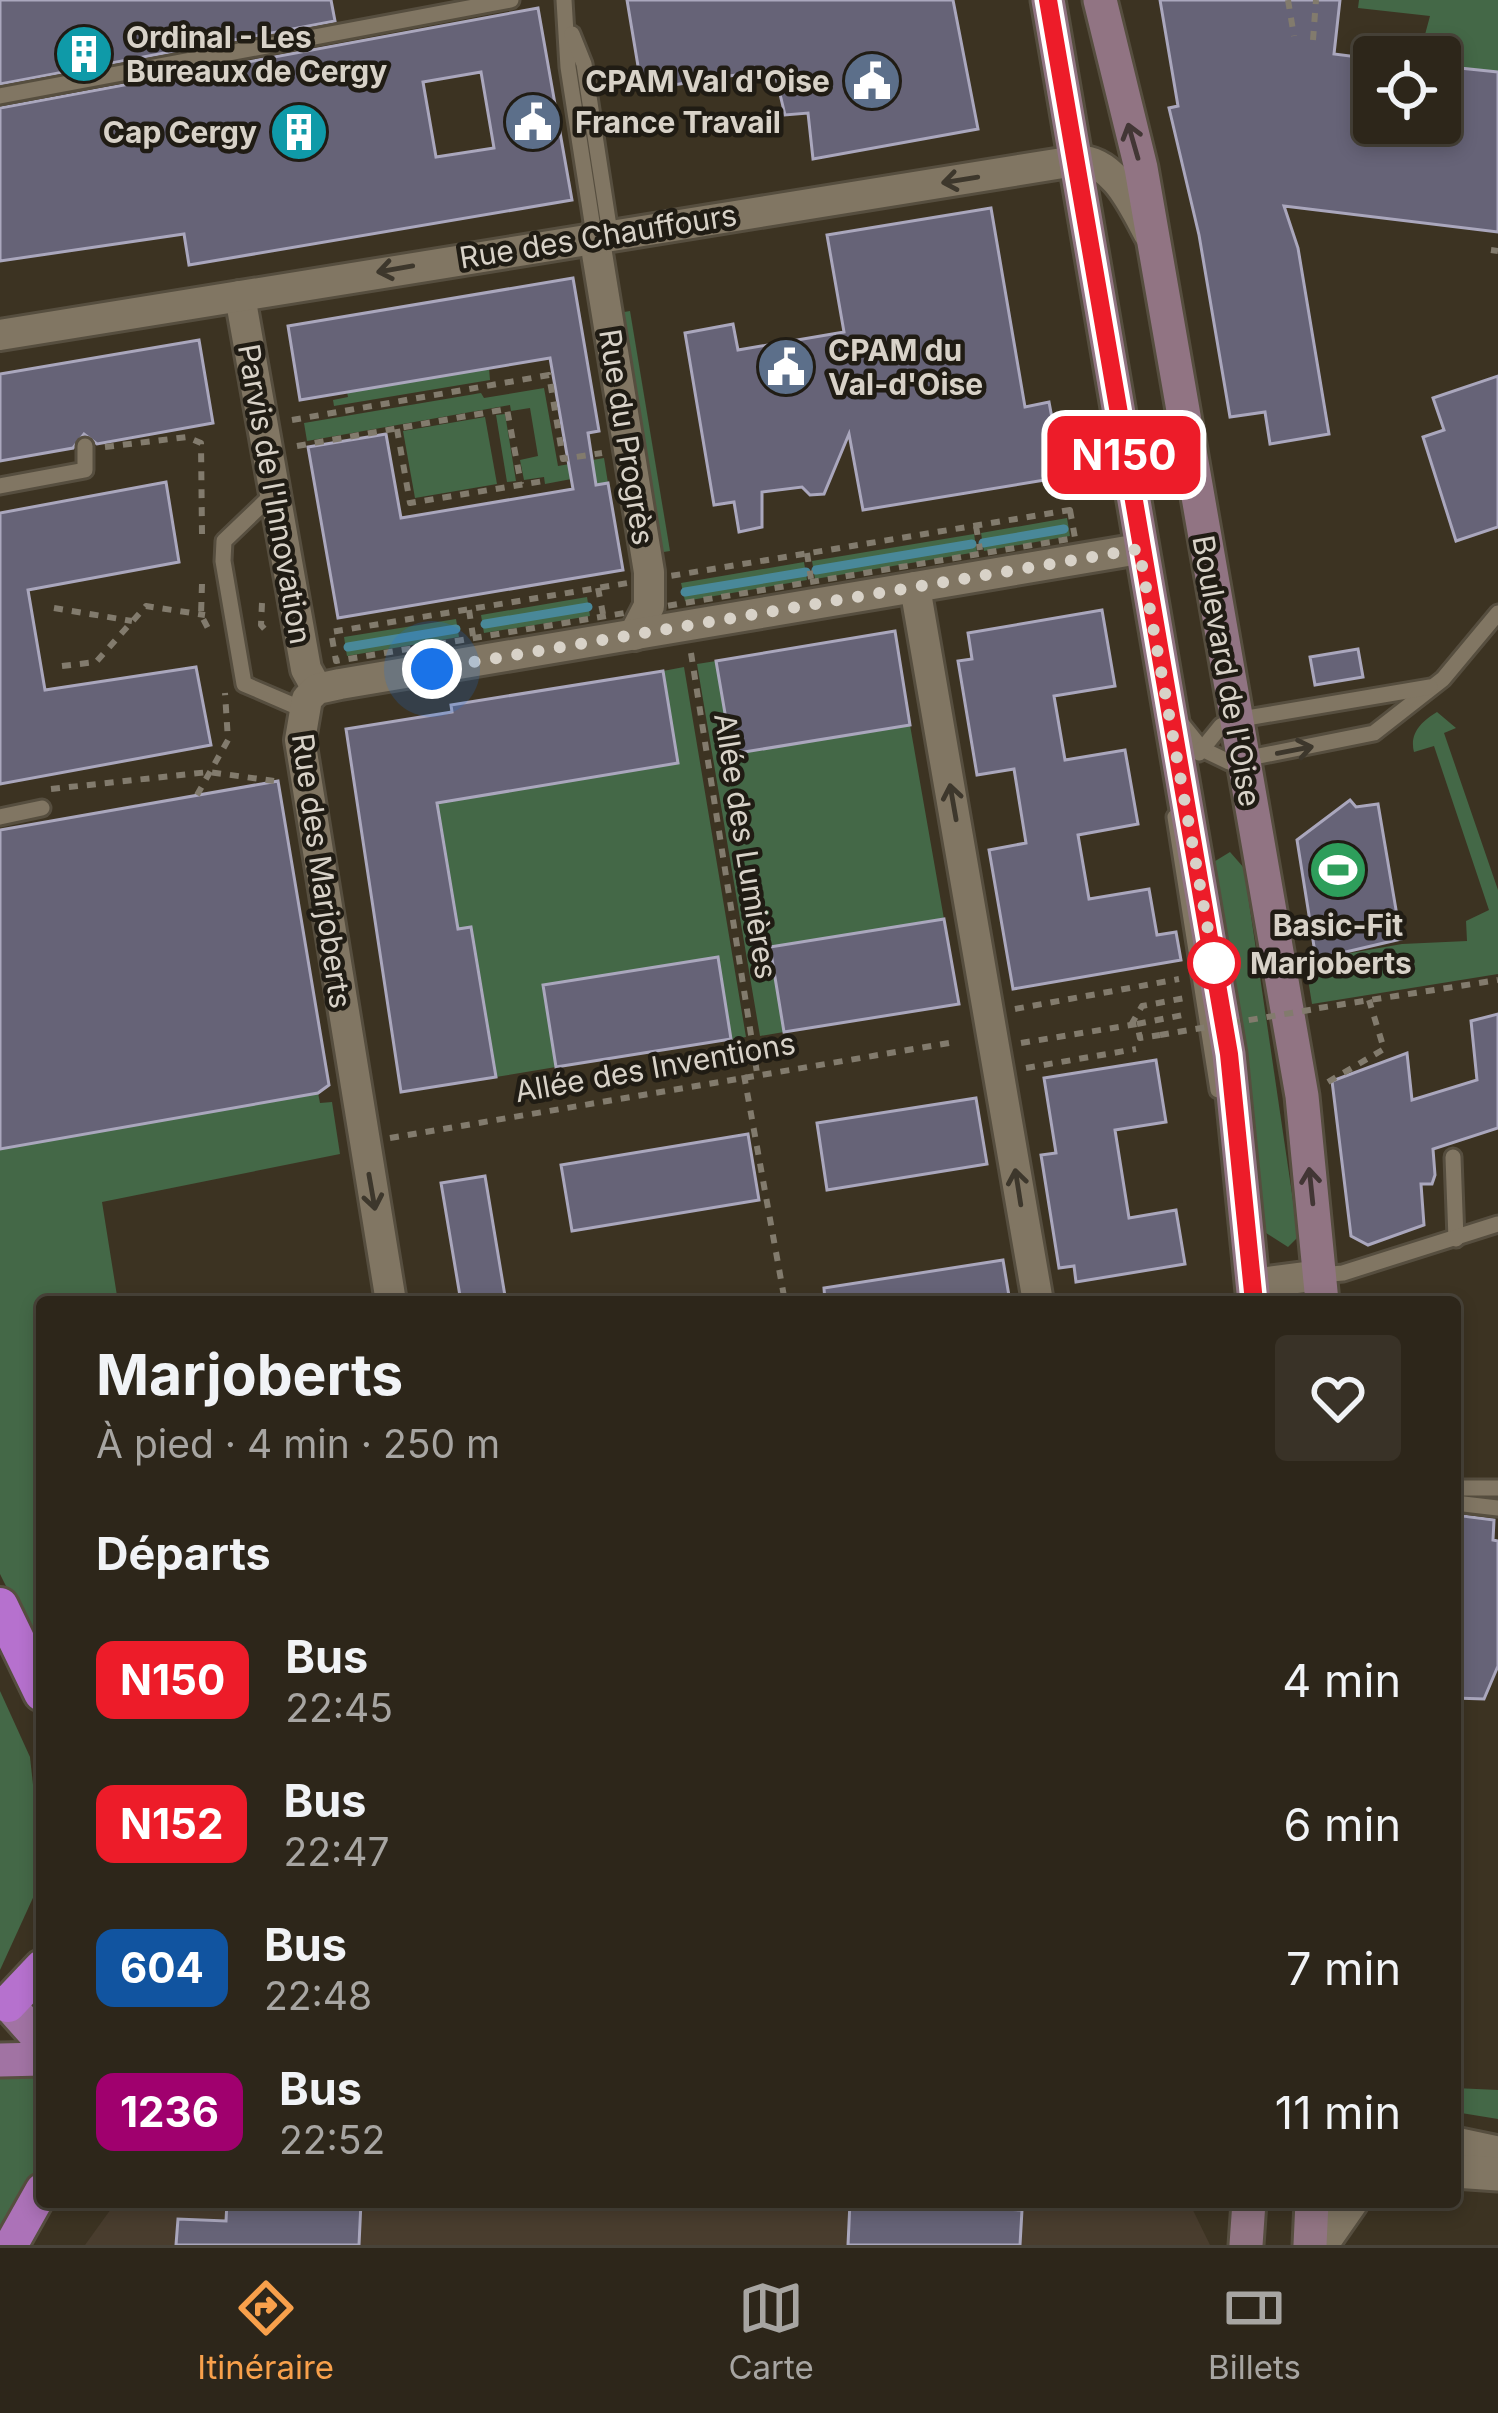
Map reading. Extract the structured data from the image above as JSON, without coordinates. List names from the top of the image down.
{
  "streets": {
    "main road": ["Boulevard de l'Oise"],
    "street": [
      "Rue des Chauffours",
      "Rue du Progrès",
      "Parvis de l'Innovation",
      "Rue des Marjoberts"
    ],
    "path": ["Allée des Lumières", "Allée des Inventions"]
  },
  "crossings": [
    ["Rue des Chauffours", "Rue du Progrès"],
    ["Rue des Chauffours", "Parvis de l'Innovation"],
    ["Rue du Progrès", "Rue des Marjoberts"],
    ["Parvis de l'Innovation", "Rue des Marjoberts"],
    ["Allée des Lumières", "Rue des Marjoberts"],
    ["Allée des Lumières", "Allée des Inventions"],
    ["Rue des Marjoberts", "Allée des Inventions"]
  ],
  "one_way": ["Rue des Chauffours"],
  "places": {
    "building": ["Ordinal - Les Bureaux de Cergy", "Cap Cergy"],
    "public building": ["CPAM Val d'Oise", "France Travail", "CPAM du Val-d'Oise"],
    "sports": ["Basic-Fit"],
    "other": ["Marjoberts"]
  },
  "lines": ["bus line N150"],
  "page": {
    "on_map": "N150",
    "heading": [
      ["Marjoberts", "À pied · 4 min · 250 m"],
      "Départs"
    ],
    "list": [
      {
        "mark": "N150",
        "name": "Bus",
        "note": "22:45",
        "value": "4 min"
      },
      {
        "mark": "N152",
        "name": "Bus",
        "note": "22:47",
        "value": "6 min"
      },
      {
        "mark": "604",
        "name": "Bus",
        "note": "22:48",
        "value": "7 min"
      },
      {
        "mark": "1236",
        "name": "Bus",
        "note": "22:52",
        "value": "11 min"
      }
    ],
    "tabs": ["Itinéraire", "Carte", "Billets"]
  }
}
